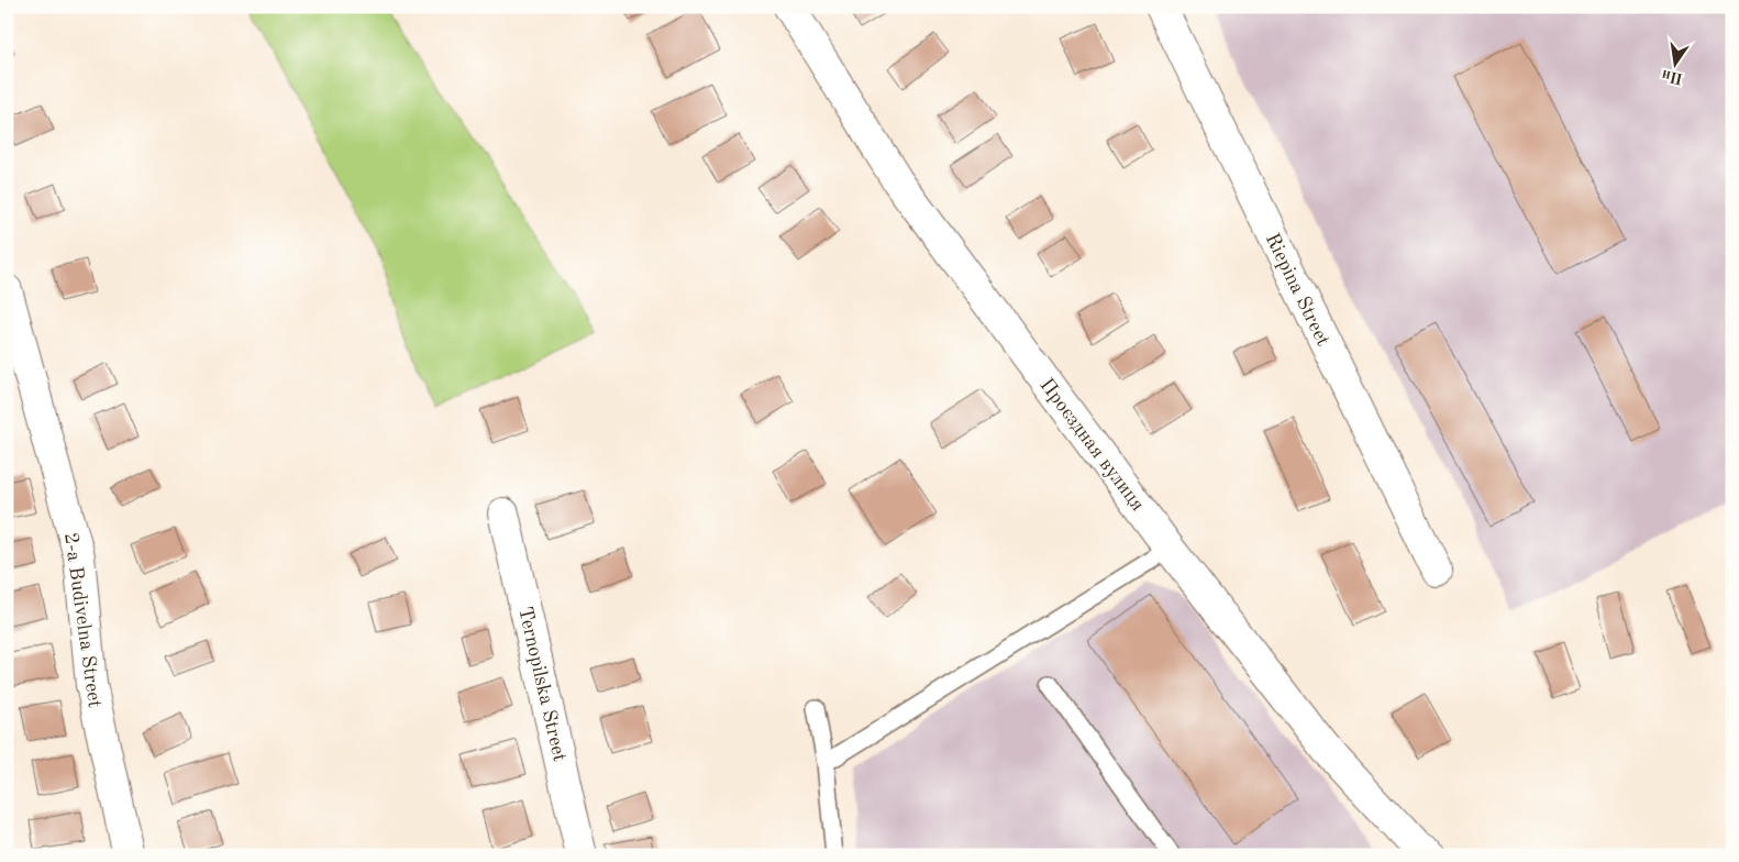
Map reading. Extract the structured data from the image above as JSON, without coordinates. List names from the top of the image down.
{
  "streets": {
    "street": [
      "Riepina Street",
      "Проєздная вулиця",
      "2-a Budivelna Street",
      "Ternopilska Street"
    ]
  },
  "north": "bottom"
}
